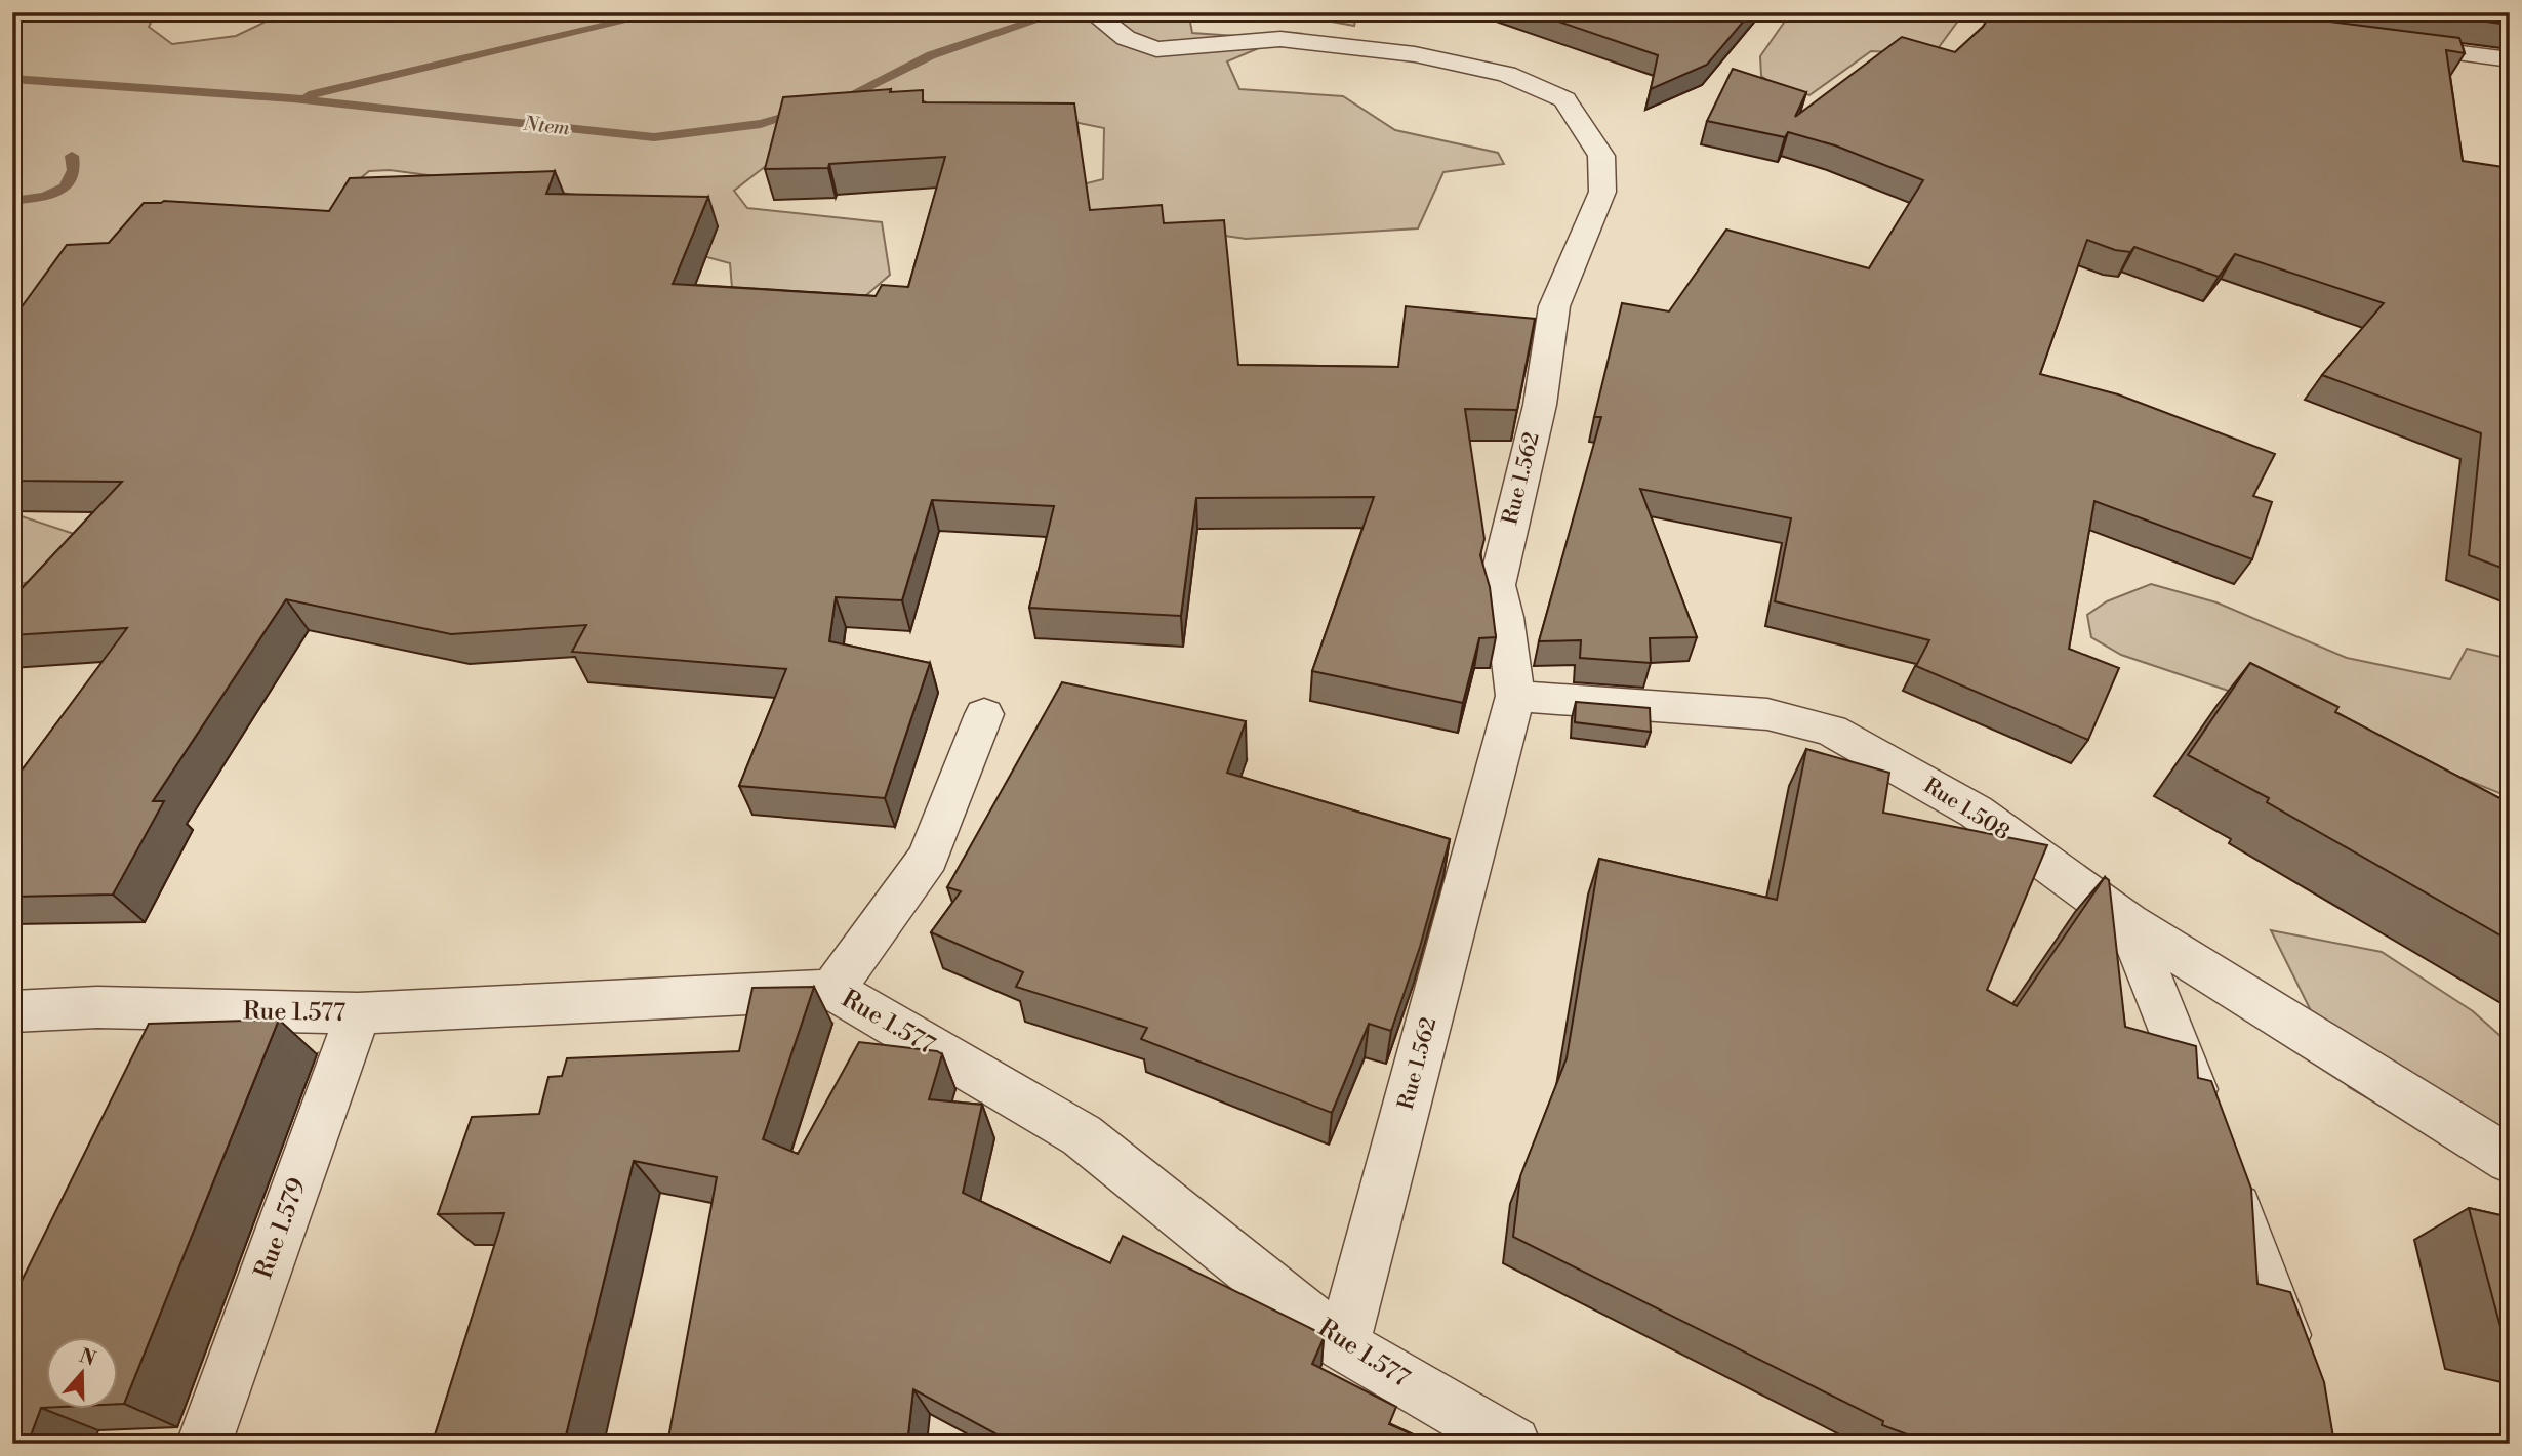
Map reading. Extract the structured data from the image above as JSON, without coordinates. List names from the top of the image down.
{
  "streets": {
    "street": [
      "Rue 1.562",
      "Rue 1.508",
      "Rue 1.577",
      "Rue 1.579"
    ]
  },
  "crossings": [
    ["Rue 1.562", "Rue 1.508"],
    ["Rue 1.562", "Rue 1.577"],
    ["Rue 1.577", "Rue 1.579"]
  ],
  "water": ["Ntem"],
  "north": "top"
}
